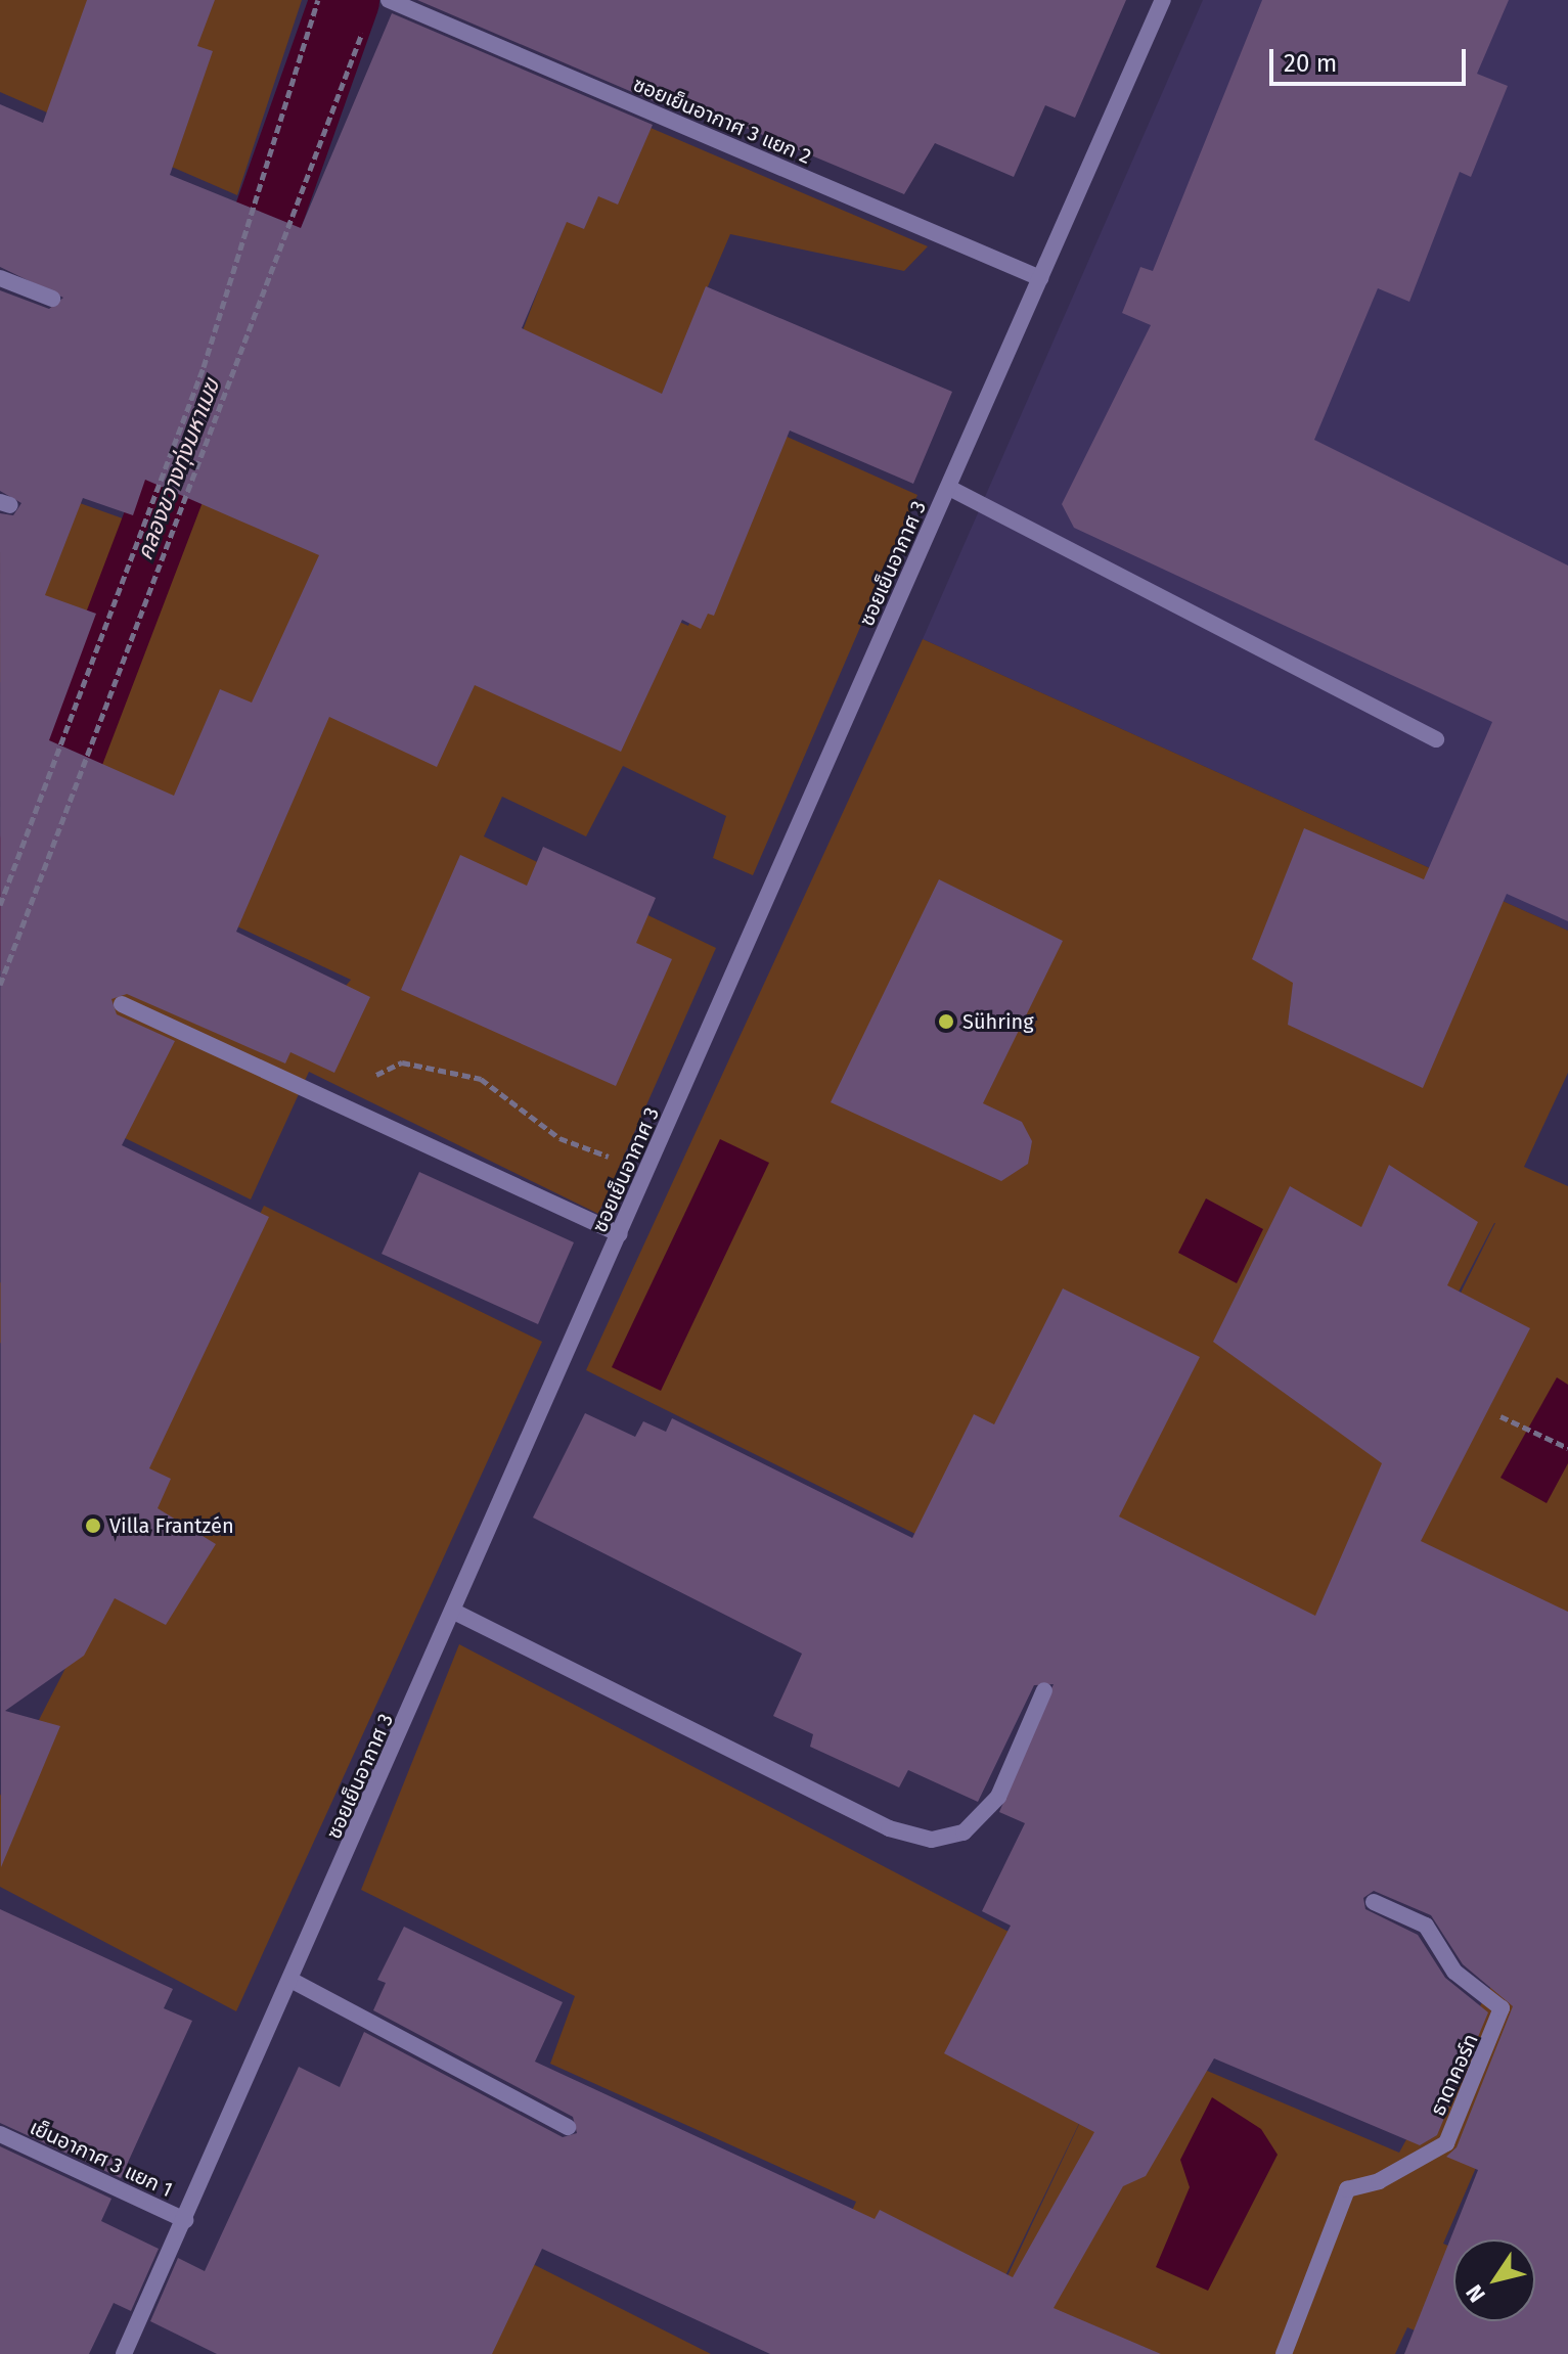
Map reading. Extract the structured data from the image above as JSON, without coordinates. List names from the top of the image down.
{
  "streets": {
    "street": [
      "ซอยเย็นอากาศ 3 แยก 2",
      "ซอยเย็นอากาศ 3",
      "ธาดาคอร์ท",
      "เย็นอากาศ 3 แยก 1"
    ]
  },
  "crossings": [
    ["ซอยเย็นอากาศ 3 แยก 2", "ซอยเย็นอากาศ 3"],
    ["ซอยเย็นอากาศ 3", "เย็นอากาศ 3 แยก 1"]
  ],
  "water": ["คลองขวางทุ่งมหาเมฆ"],
  "places": ["Sühring", "Villa Frantzén"],
  "scale_bar": "20 m",
  "north": "bottom left"
}
